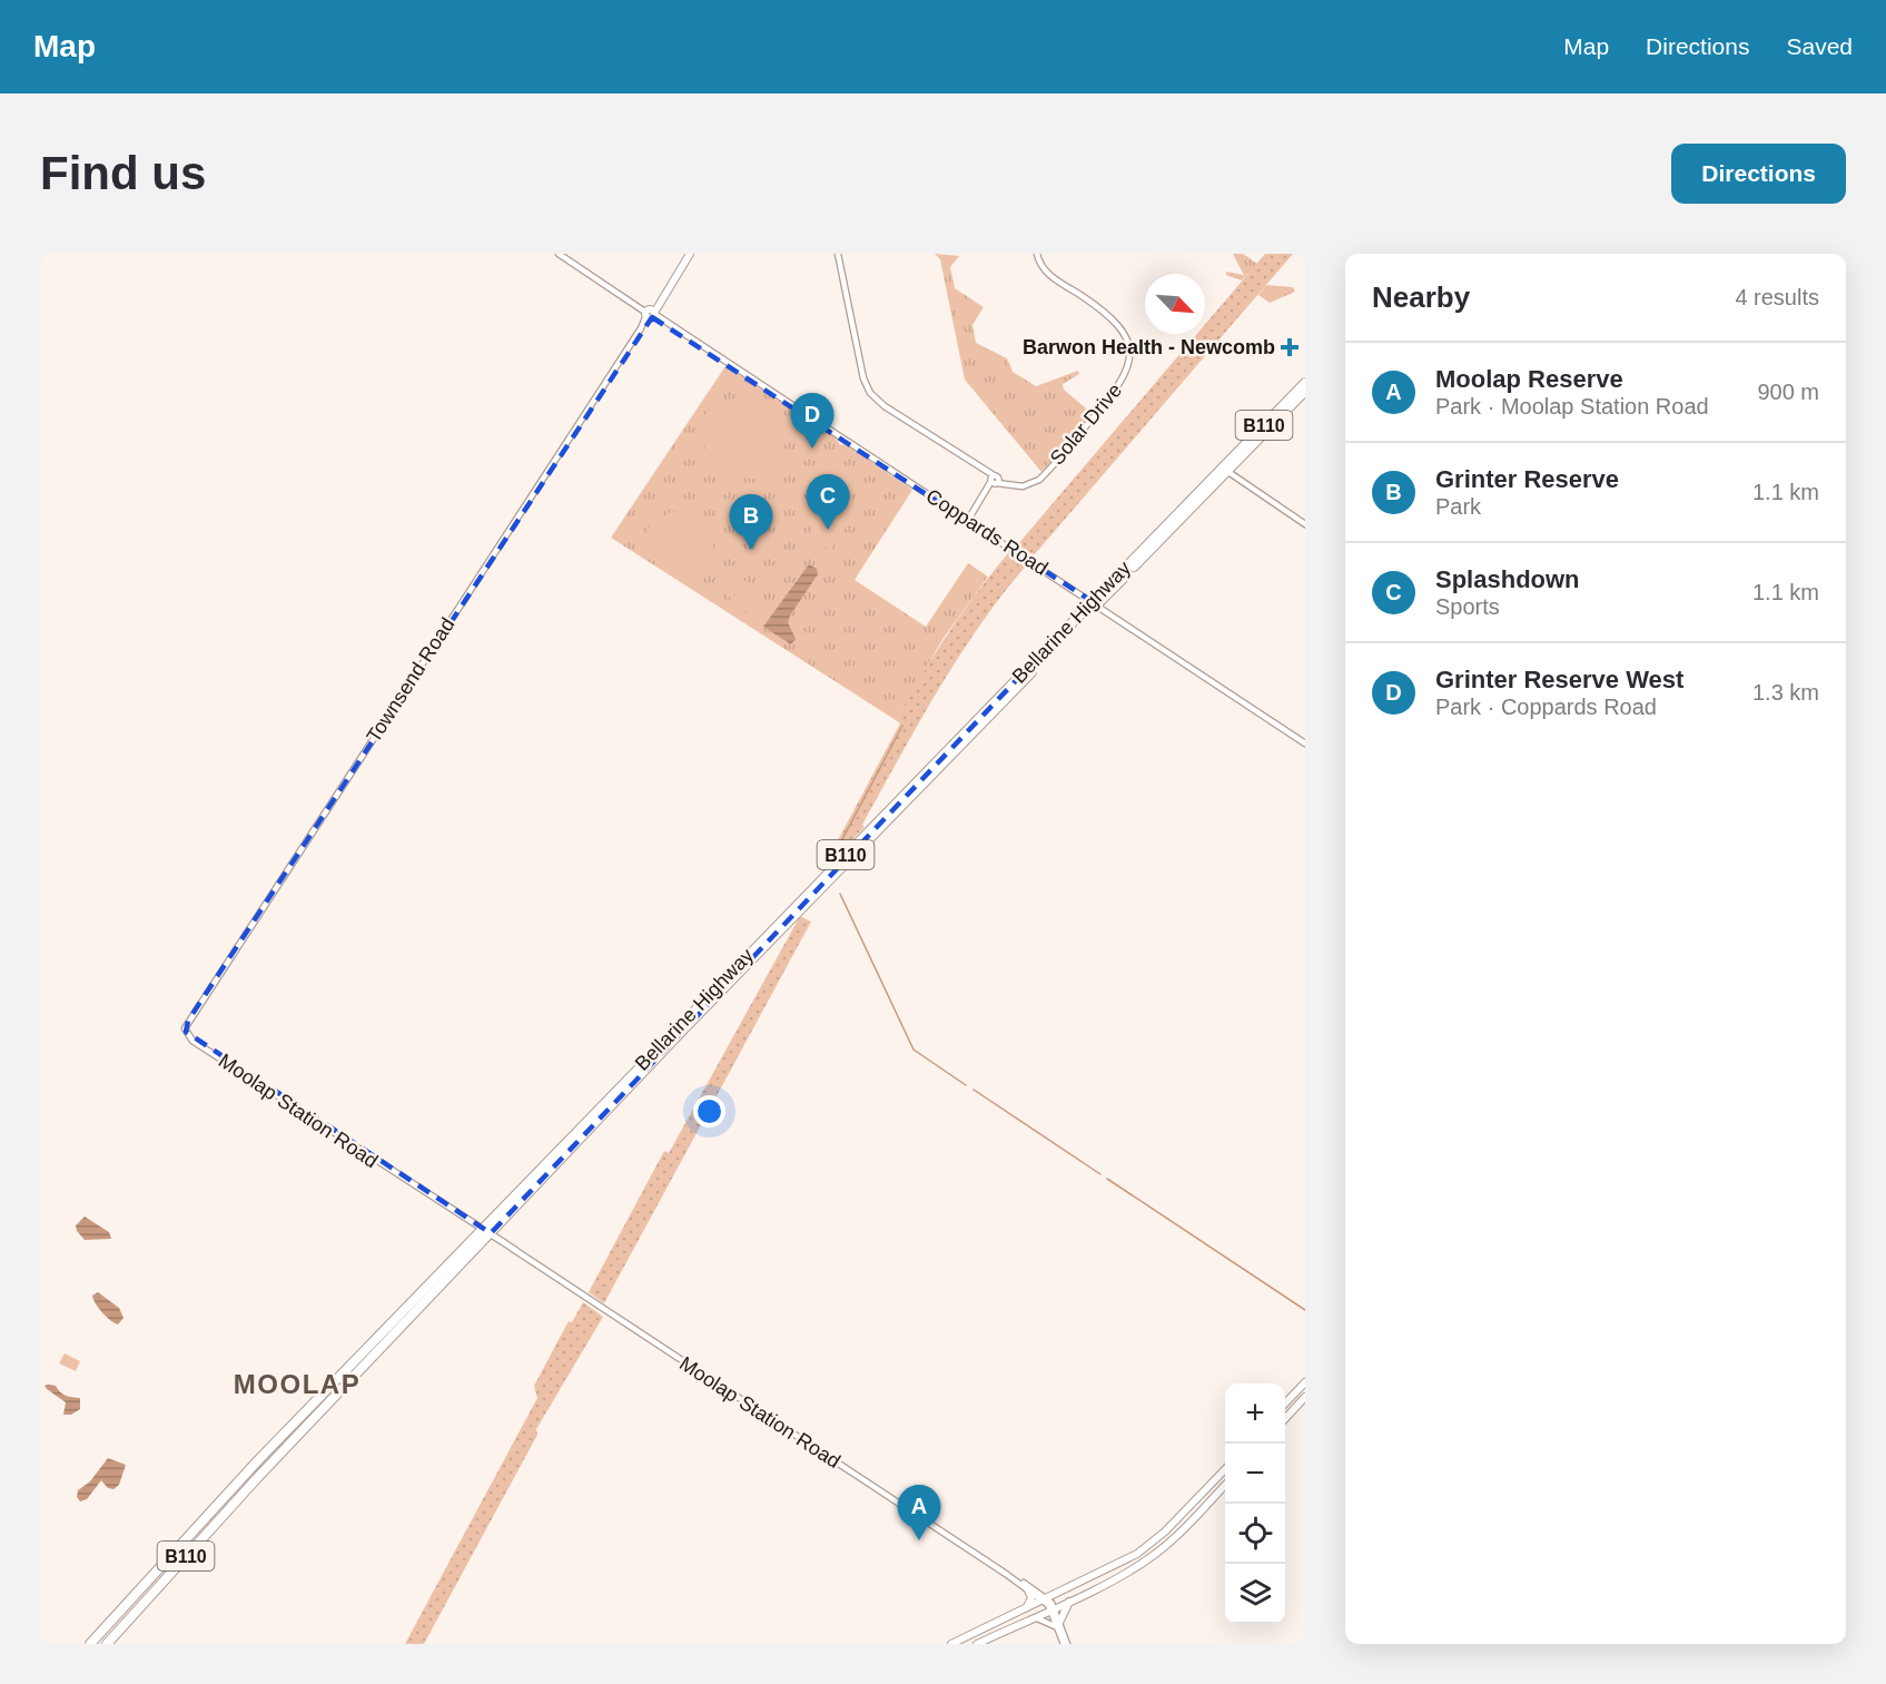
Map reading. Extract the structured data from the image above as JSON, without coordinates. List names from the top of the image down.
{
  "streets": {
    "highway": ["B110", "Bellarine Highway"],
    "main road": ["Townsend Road"],
    "street": ["Solar Drive", "Coppards Road", "Moolap Station Road"]
  },
  "crossings": [
    ["Coppards Road", "Bellarine Highway"],
    ["Coppards Road", "Townsend Road"],
    ["Bellarine Highway", "Moolap Station Road"],
    ["Townsend Road", "Moolap Station Road"]
  ],
  "districts": ["MOOLAP"],
  "places": {
    "health": ["Barwon Health - Newcomb"]
  },
  "north": "bottom right",
  "page": {
    "header": "Map",
    "nav": ["Map", "Directions", "Saved"],
    "buttons": "Directions",
    "title": "Find us",
    "heading": ["Nearby", "4 results"],
    "list": [
      {
        "mark": "A",
        "name": "Moolap Reserve",
        "note": "Park · Moolap Station Road",
        "value": "900 m"
      },
      {
        "mark": "B",
        "name": "Grinter Reserve",
        "note": "Park",
        "value": "1.1 km"
      },
      {
        "mark": "C",
        "name": "Splashdown",
        "note": "Sports",
        "value": "1.1 km"
      },
      {
        "mark": "D",
        "name": "Grinter Reserve West",
        "note": "Park · Coppards Road",
        "value": "1.3 km"
      }
    ],
    "pins": [
      "D",
      "C",
      "B",
      "A"
    ],
    "map_buttons": ["+", "−"]
  }
}
